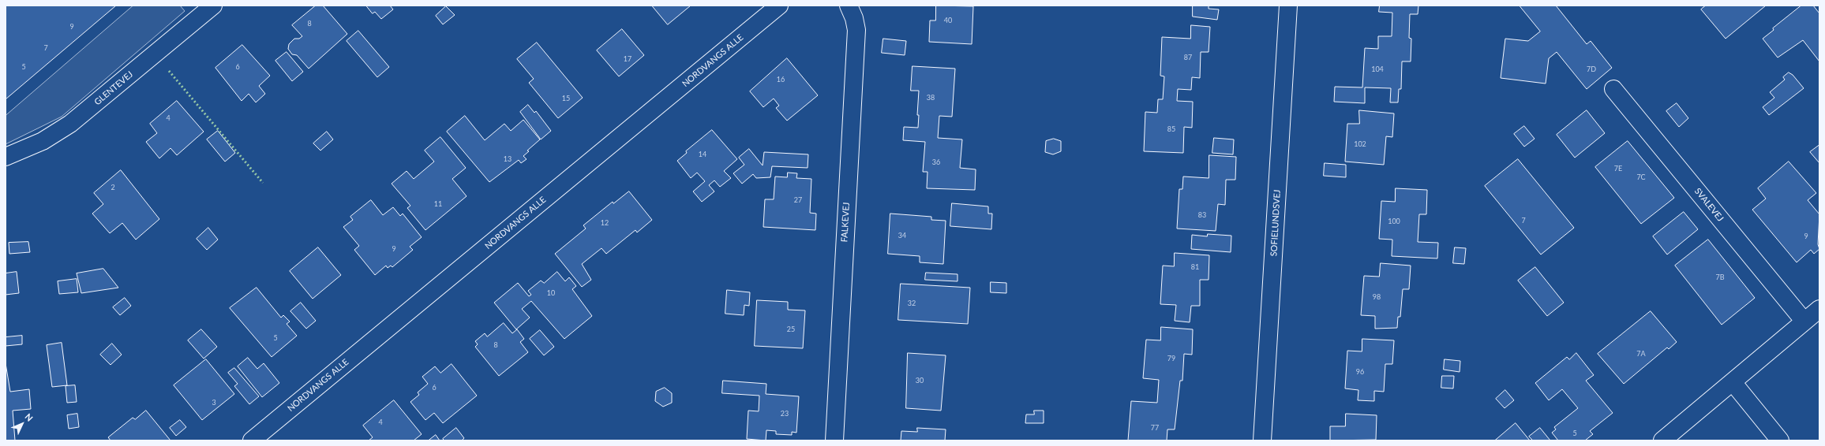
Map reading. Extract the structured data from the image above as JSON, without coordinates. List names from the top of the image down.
{
  "streets": {
    "street": [
      "NORDVANGS ALLE",
      "GLENTEVEJ",
      "SVALEVEJ",
      "FALKEVEJ",
      "SOFIELUNDSVEJ"
    ]
  },
  "house_numbers": [
    "40",
    "8",
    "9",
    "7",
    "87",
    "17",
    "5",
    "6",
    "104",
    "7D",
    "16",
    "38",
    "15",
    "4",
    "85",
    "102",
    "14",
    "13",
    "36",
    "7E",
    "7C",
    "2",
    "27",
    "11",
    "83",
    "7",
    "100",
    "12",
    "34",
    "9",
    "9",
    "81",
    "7B",
    "10",
    "98",
    "32",
    "25",
    "5",
    "8",
    "7A",
    "79",
    "96",
    "30",
    "6",
    "3",
    "23",
    "4",
    "77",
    "5"
  ],
  "north": "top right"
}
